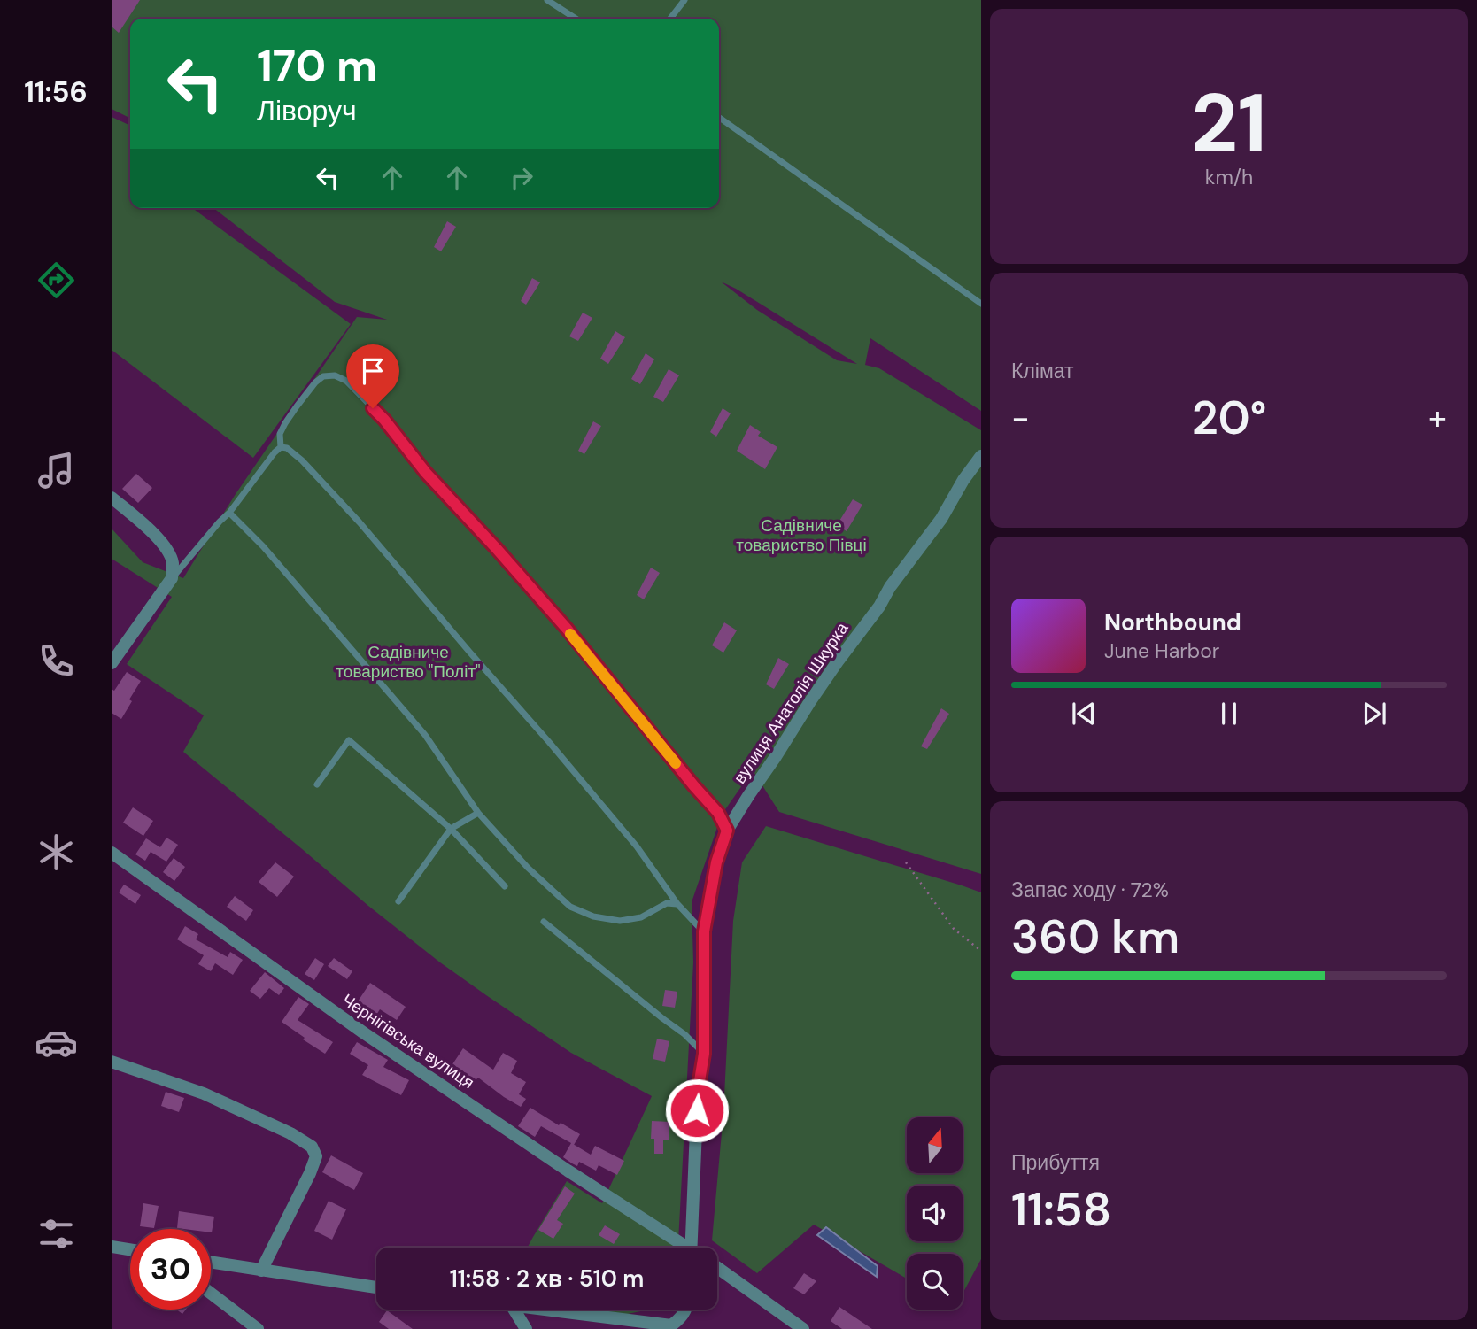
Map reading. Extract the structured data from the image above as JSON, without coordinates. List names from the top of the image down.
{
  "streets": {
    "street": ["вулиця Анатолія Шкурка", "Чернігівська вулиця"]
  },
  "parks": ["Садівниче товариство Півці", "Садівниче товариство \"Політ\""],
  "north": "top",
  "page": {
    "tabs": "11:56",
    "tile": [
      ["21", "km/h"],
      "Клімат",
      ["Запас ходу · 72%", "360 km"],
      ["Прибуття", "11:58"]
    ],
    "turn": ["170 m", "Ліворуч"],
    "heat": ["−", "20°", "+"],
    "song": ["Northbound", "June Harbor"],
    "limit": "30",
    "trip": "11:58 · 2 хв · 510 m"
  }
}
